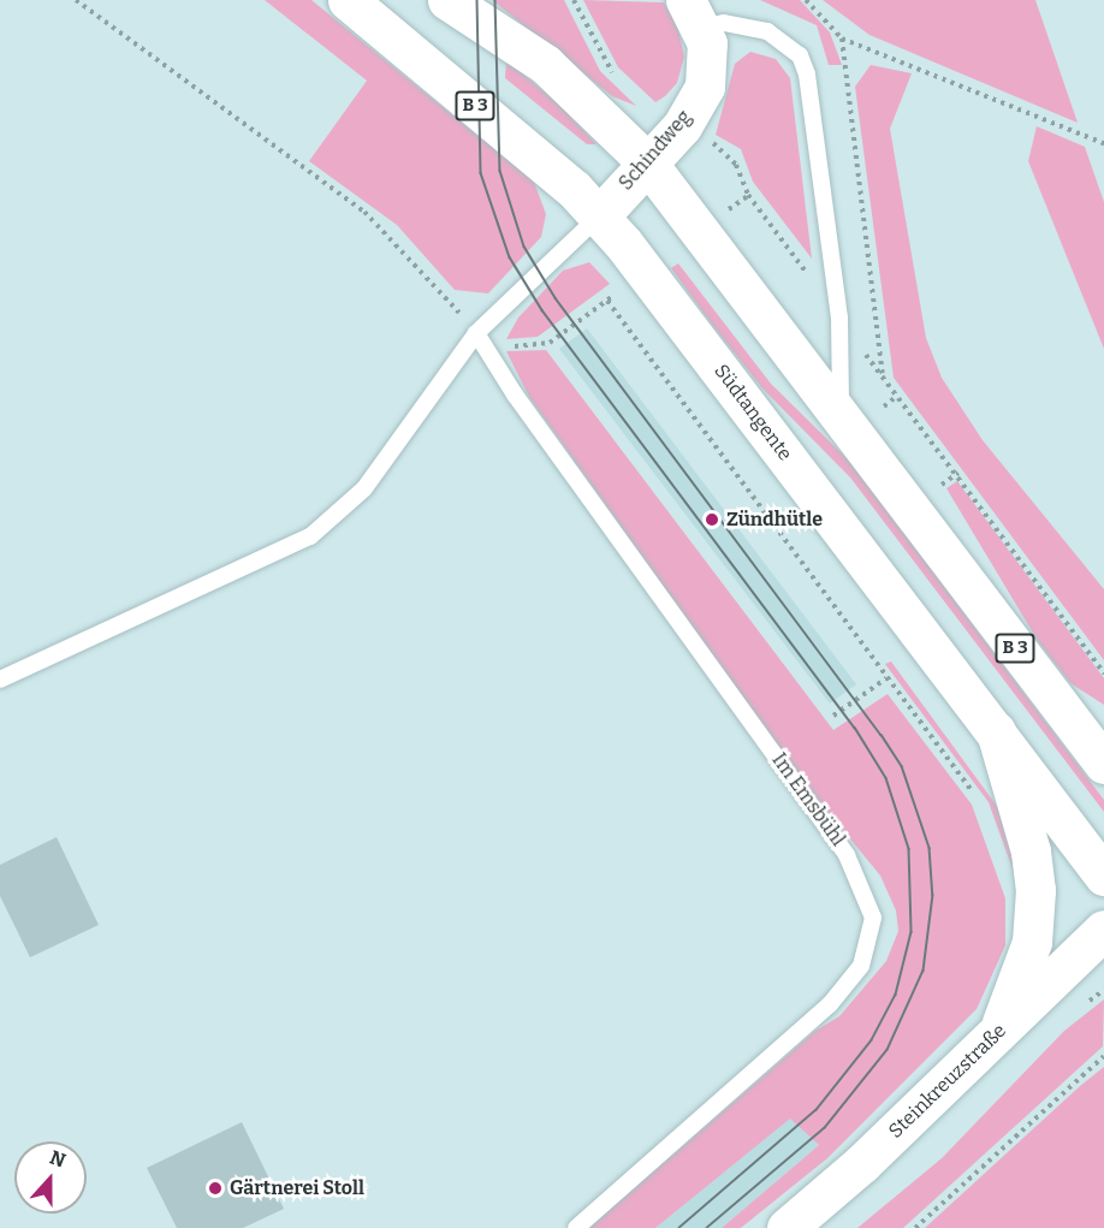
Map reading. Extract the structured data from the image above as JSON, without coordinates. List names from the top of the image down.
{
  "streets": {
    "main road": [
      "B 3",
      "Schindweg",
      "Südtangente",
      "Steinkreuzstraße"
    ],
    "lane": ["Im Emsbühl"]
  },
  "crossings": [
    ["B 3", "Schindweg"],
    ["Schindweg", "Südtangente"]
  ],
  "places": ["Zündhütle", "Gärtnerei Stoll"],
  "north": "top"
}
